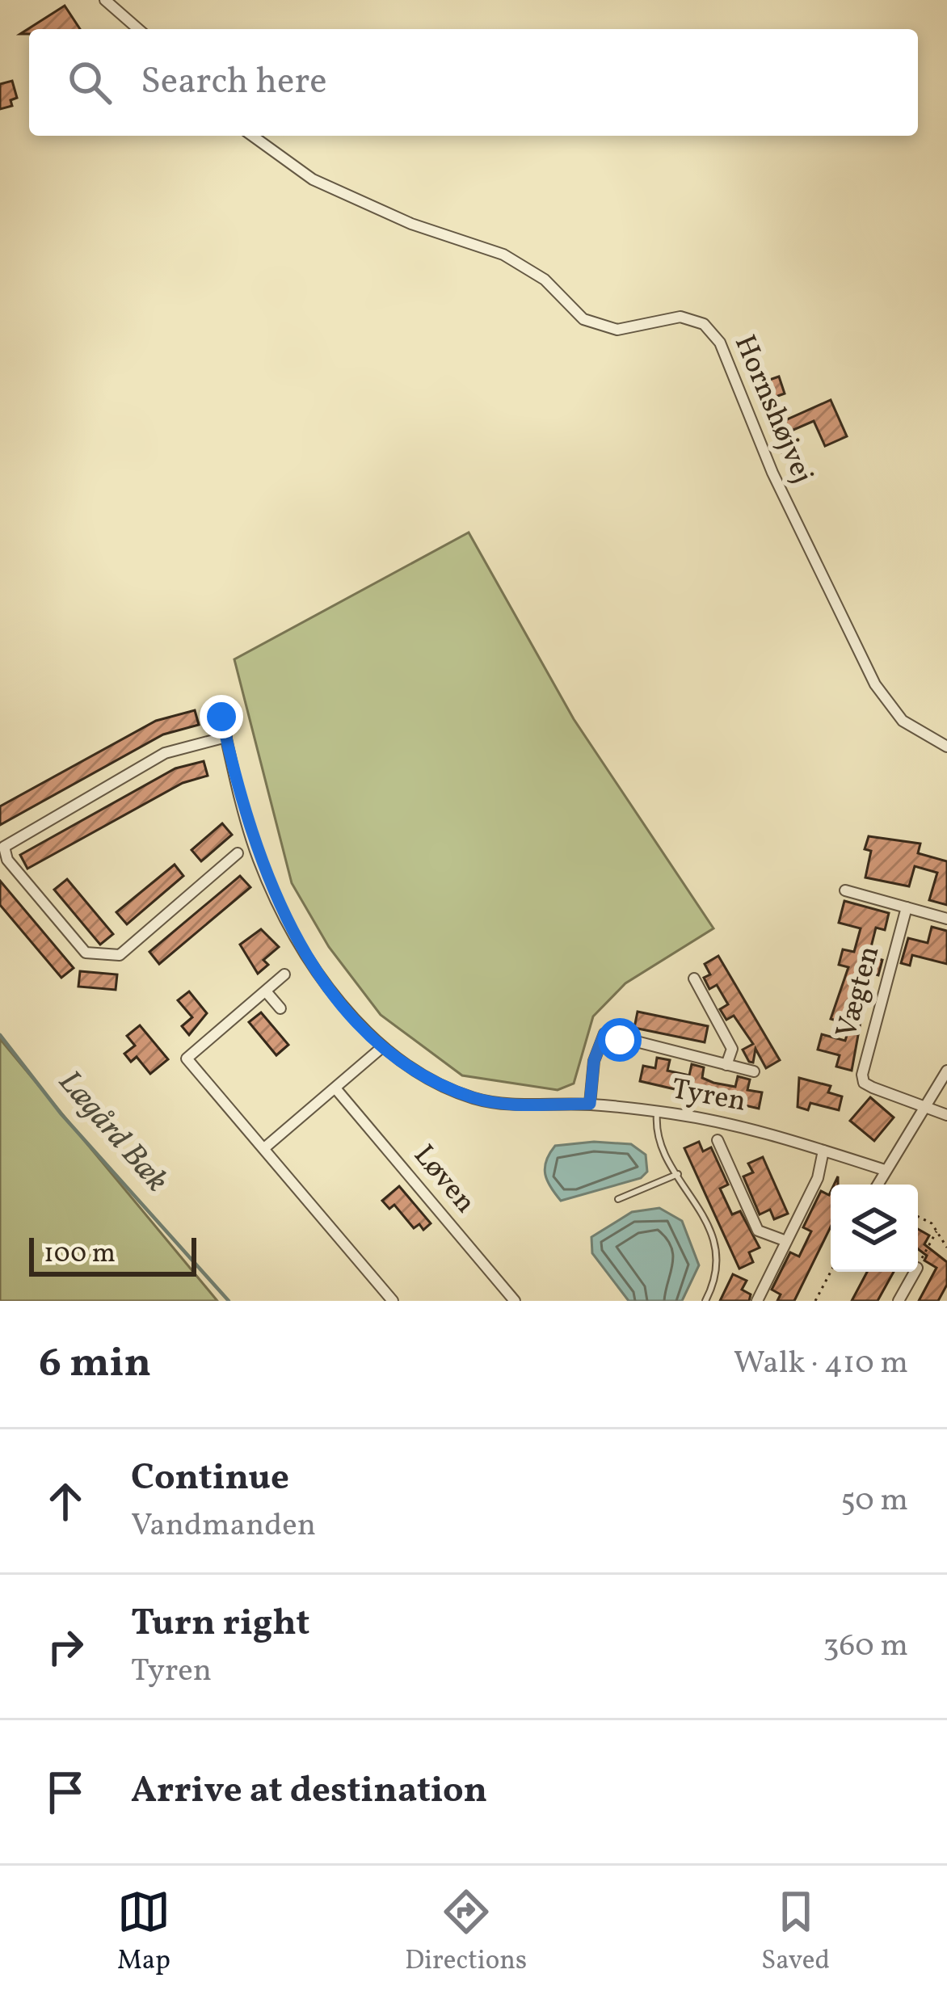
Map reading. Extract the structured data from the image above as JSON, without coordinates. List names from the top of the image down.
{
  "streets": {
    "street": [
      "Hornshøjvej",
      "Vægten",
      "Tyren",
      "Løven"
    ]
  },
  "water": ["Lægård Bæk"],
  "scale_bar": "100 m",
  "page": {
    "search": "Search here",
    "scale": "100 m",
    "heading": ["6 min", "Walk · 410 m"],
    "list": [
      ["Continue", "Vandmanden", "50 m"],
      ["Turn right", "Tyren", "360 m"],
      "Arrive at destination"
    ],
    "nav": ["Map", "Directions", "Saved"]
  }
}
